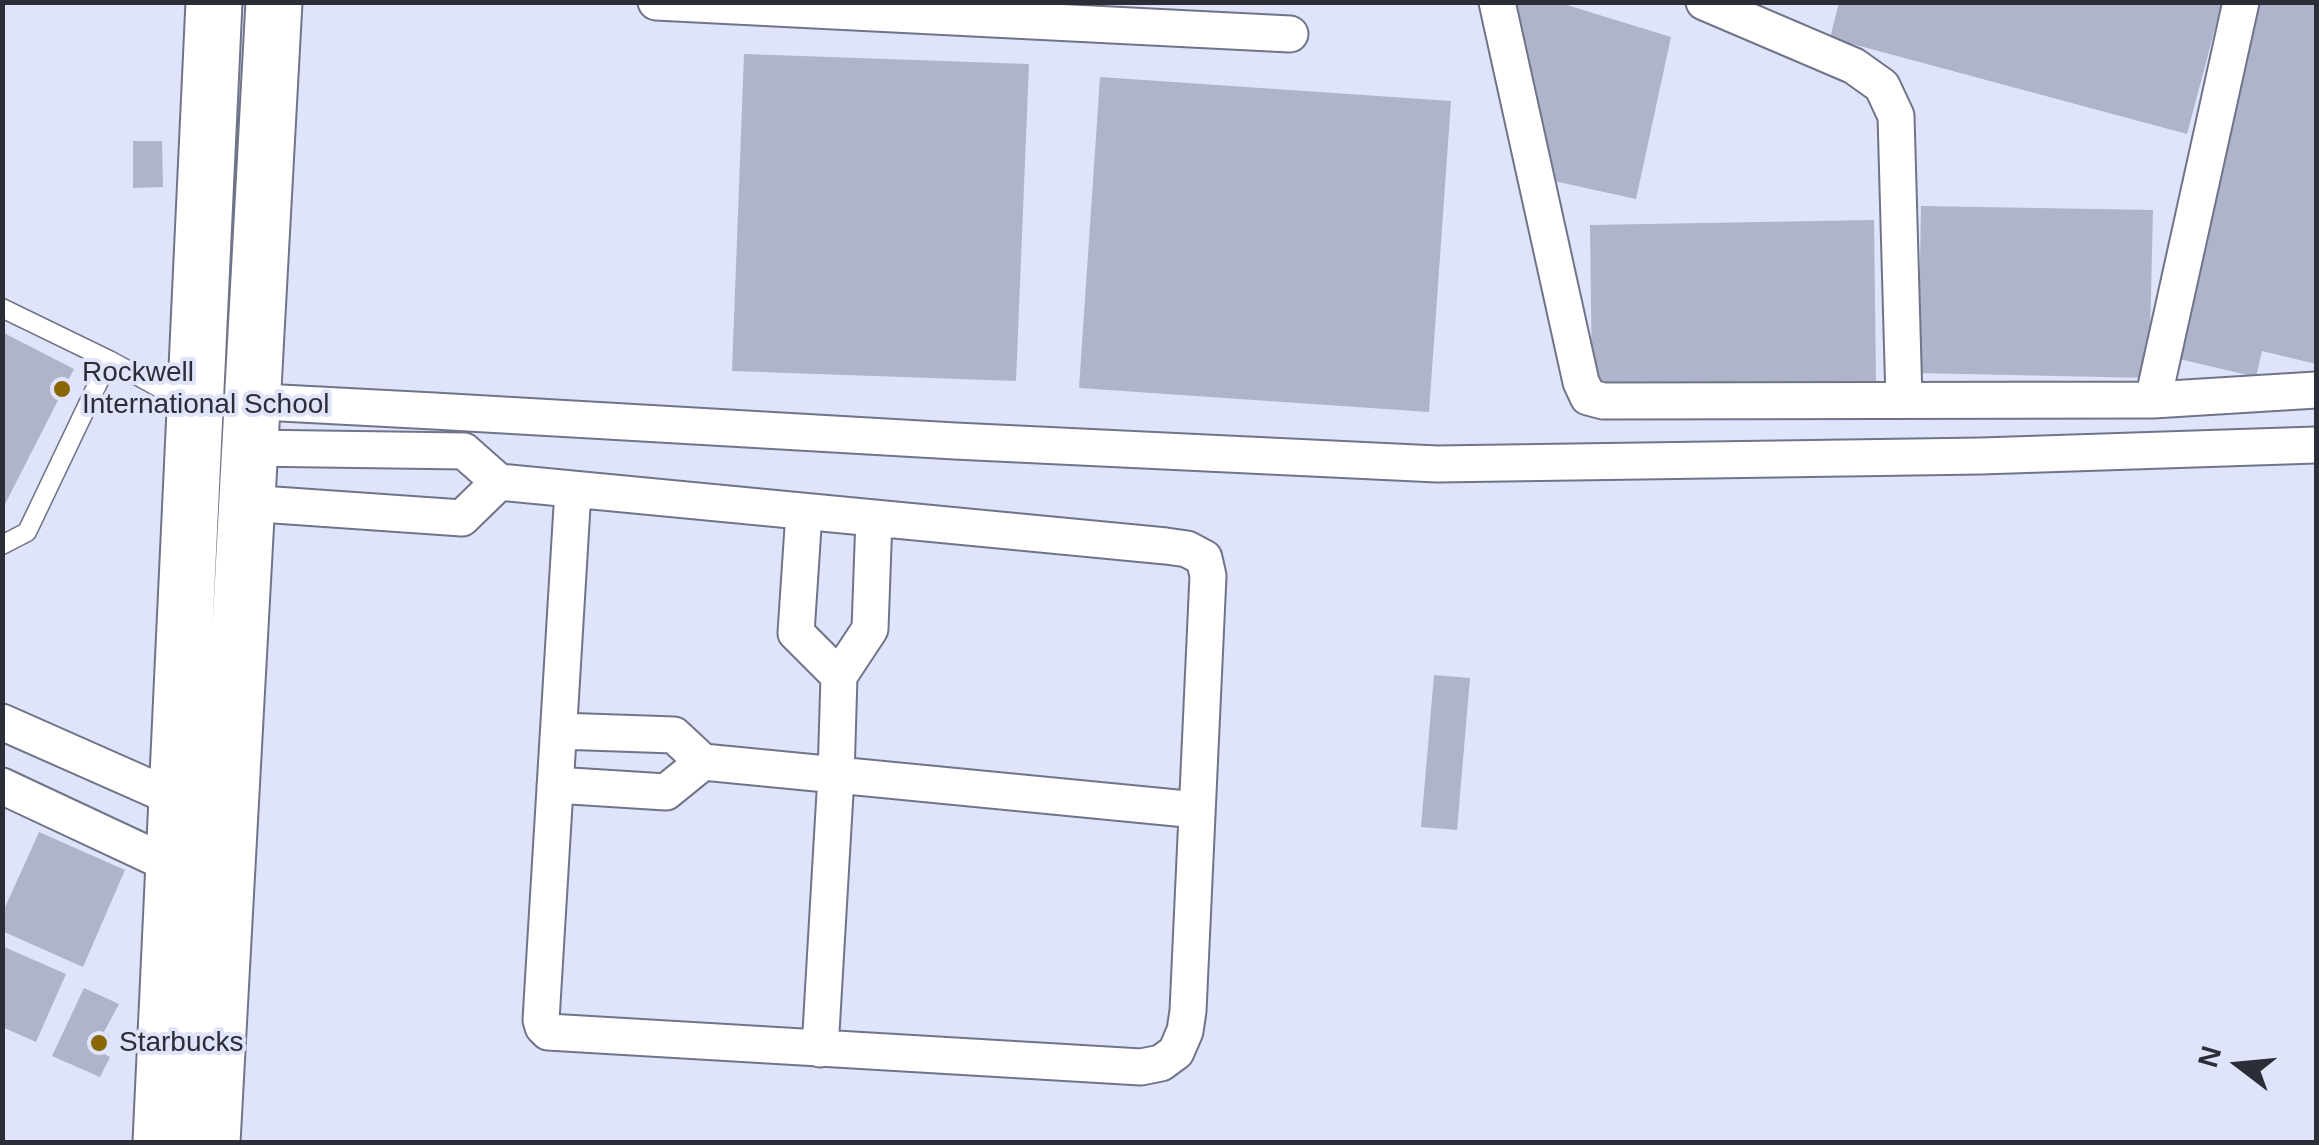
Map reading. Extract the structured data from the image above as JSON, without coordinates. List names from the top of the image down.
{
  "places": ["Rockwell International School", "Starbucks"],
  "north": "left"
}
